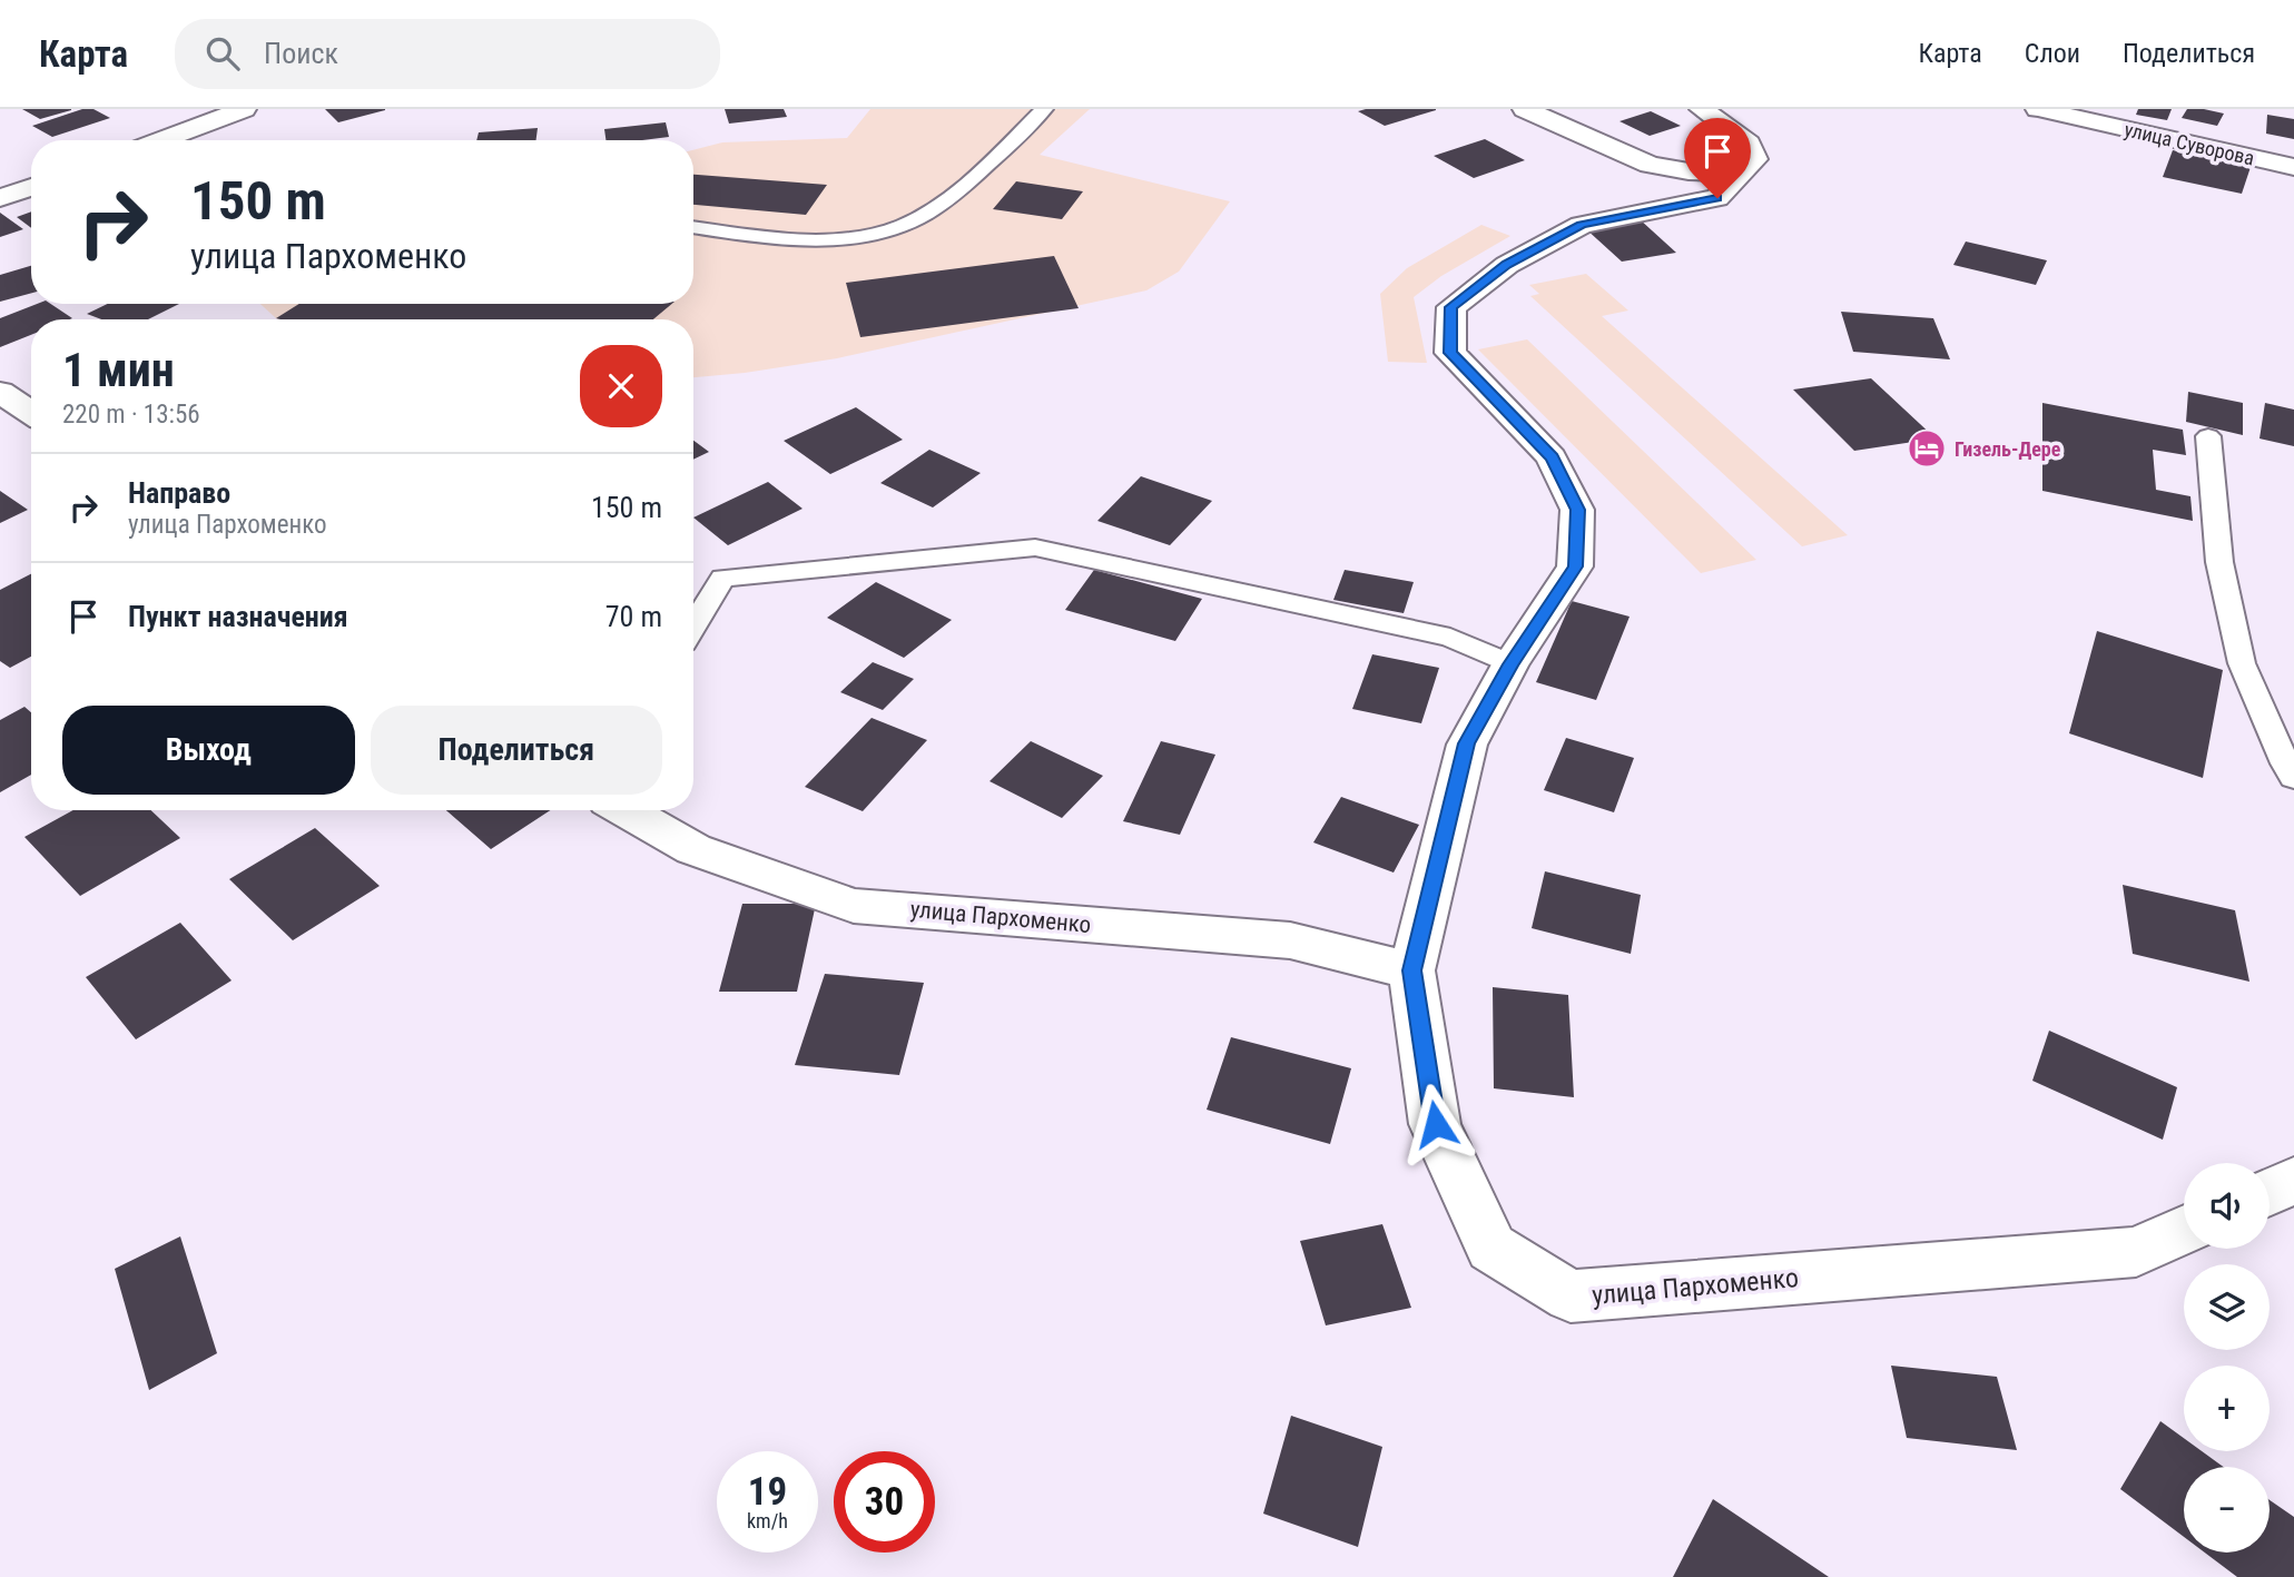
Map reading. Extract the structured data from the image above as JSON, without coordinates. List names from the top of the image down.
{
  "streets": {
    "street": ["улица Суворова", "улица Пархоменко"]
  },
  "places": {
    "hotel": ["Гизель-Дере"]
  },
  "page": {
    "header": "Карта",
    "search": "Поиск",
    "nav": ["Карта", "Слои", "Поделиться"],
    "turn": ["150 m", "улица Пархоменко"],
    "heading": ["1 мин", "220 m · 13:56"],
    "list": [
      {
        "name": "Направо",
        "note": "улица Пархоменко",
        "value": "150 m"
      },
      {
        "name": "Пункт назначения",
        "value": "70 m"
      }
    ],
    "buttons": ["Выход", "Поделиться"],
    "map_buttons": ["+", "−"],
    "speed": "19 km/h",
    "limit": "30"
  }
}
